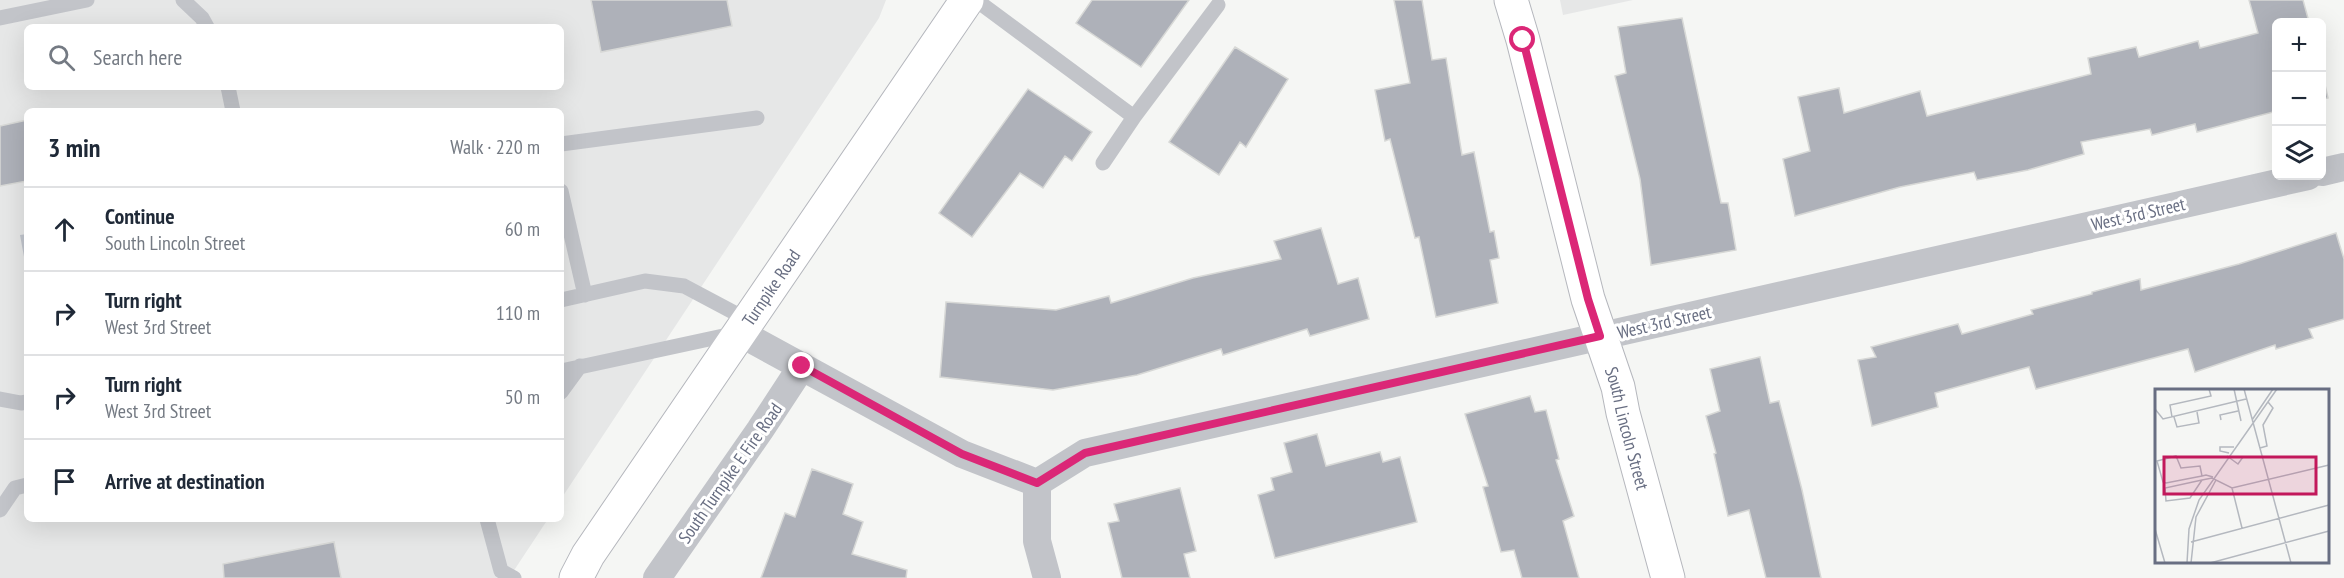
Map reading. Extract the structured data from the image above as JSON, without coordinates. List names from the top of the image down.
{
  "streets": {
    "street": [
      "West 3rd Street",
      "Turnpike Road",
      "South Lincoln Street",
      "South Turnpike E Fire Road"
    ]
  },
  "crossings": [
    ["West 3rd Street", "South Lincoln Street"]
  ],
  "page": {
    "map_buttons": ["+", "−"],
    "search": "Search here",
    "heading": ["3 min", "Walk · 220 m"],
    "list": [
      ["Continue", "South Lincoln Street", "60 m"],
      ["Turn right", "West 3rd Street", "110 m"],
      ["Turn right", "West 3rd Street", "50 m"],
      "Arrive at destination"
    ]
  }
}
